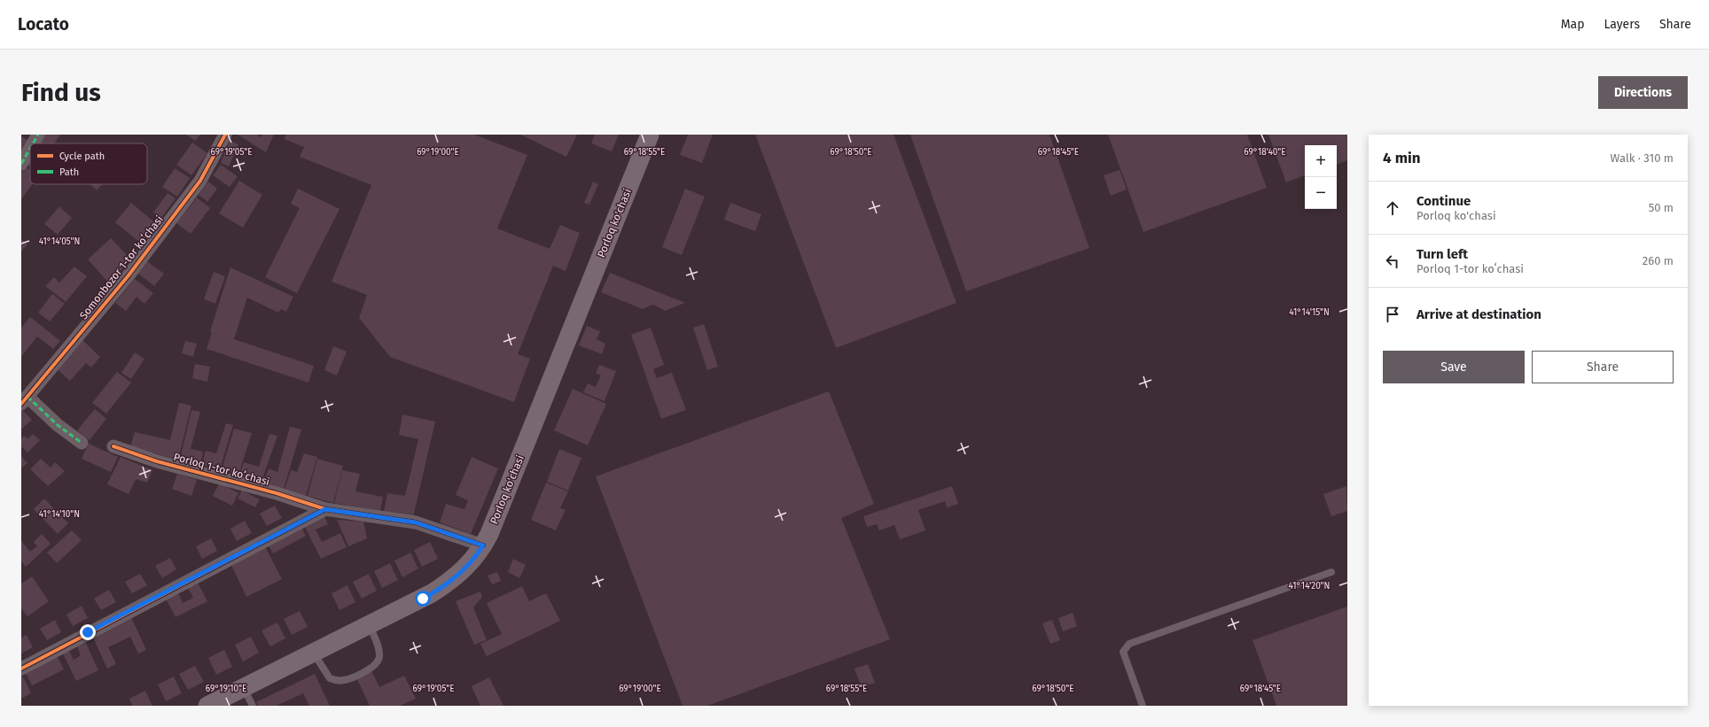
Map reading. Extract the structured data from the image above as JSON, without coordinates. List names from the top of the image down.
{
  "streets": {
    "main road": ["Porloq ko'chasi"],
    "street": ["Somonbozor 1-tor koʻchasi", "Porloq 1-tor koʻchasi"]
  },
  "crossings": [
    ["Porloq ko'chasi", "Porloq 1-tor koʻchasi"]
  ],
  "legend": ["Cycle path", "Path"],
  "page": {
    "header": "Locato",
    "nav": ["Map", "Layers", "Share"],
    "buttons": [
      "Directions",
      ["Save", "Share"]
    ],
    "title": "Find us",
    "heading": ["4 min", "Walk · 310 m"],
    "map_buttons": ["+", "−"],
    "list": [
      ["Continue", "Porloq ko'chasi", "50 m"],
      ["Turn left", "Porloq 1-tor koʻchasi", "260 m"],
      "Arrive at destination"
    ]
  },
  "coordinates": [
    "69°18'40\"E",
    "69°19'05\"E",
    "69°19'00\"E",
    "69°18'55\"E",
    "69°18'50\"E",
    "69°18'45\"E",
    "41°14'05\"N",
    "41°14'15\"N",
    "41°14'10\"N",
    "41°14'20\"N",
    "69°19'10\"E"
  ]
}
